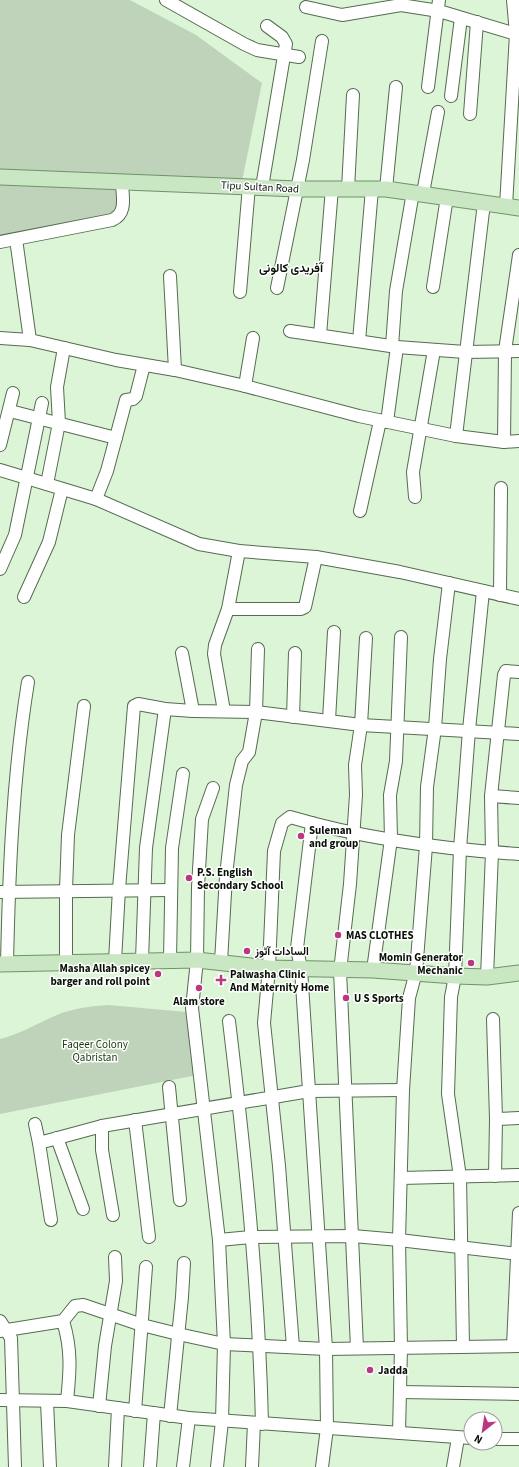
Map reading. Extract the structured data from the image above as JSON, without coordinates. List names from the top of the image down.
{
  "streets": {
    "main road": ["Tipu Sultan Road"]
  },
  "districts": ["آفریدی کالونی"],
  "parks": ["Faqeer Colony Qabristan"],
  "places": {
    "other": [
      "Suleman and group",
      "P.S. English Secondary School",
      "MAS CLOTHES",
      "السادات آٹوز",
      "Momin Generator Mechanic",
      "Masha Allah spicey barger and roll point",
      "Alam store",
      "U S Sports",
      "Jadda"
    ],
    "health": ["Palwasha Clinic And Maternity Home"]
  },
  "north": "bottom left"
}
